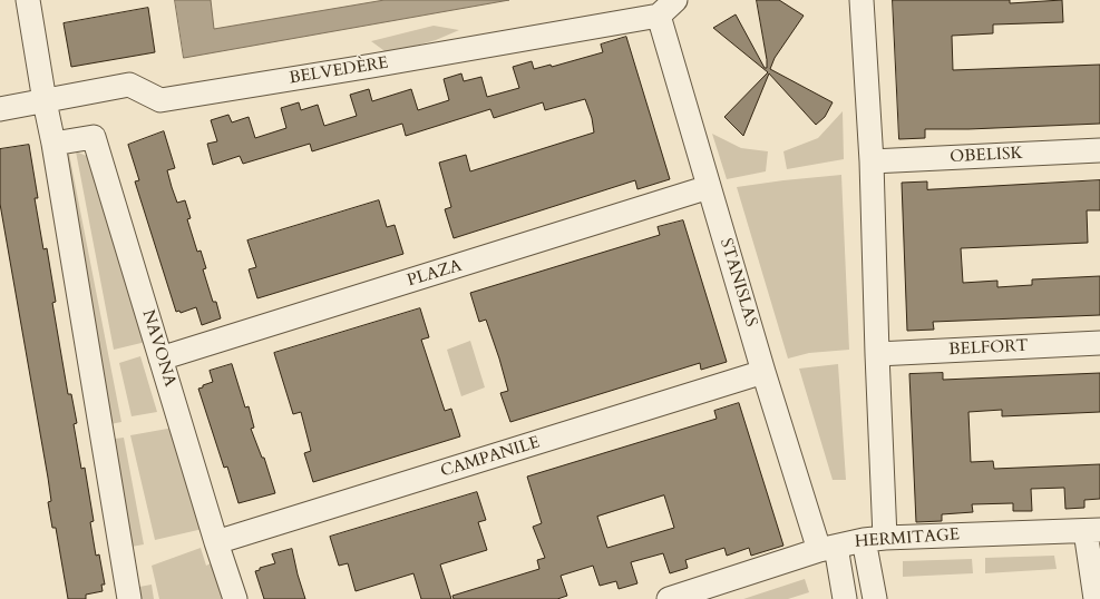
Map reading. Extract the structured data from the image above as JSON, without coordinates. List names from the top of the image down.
{
  "streets": {
    "street": [
      "BELVEDÈRE",
      "OBELISK",
      "PLAZA",
      "STANISLAS",
      "NAVONA",
      "BELFORT",
      "CAMPANILE",
      "HERMITAGE"
    ]
  },
  "crossings": [
    ["BELVEDÈRE", "STANISLAS"],
    ["PLAZA", "STANISLAS"],
    ["PLAZA", "NAVONA"],
    ["STANISLAS", "CAMPANILE"],
    ["STANISLAS", "HERMITAGE"],
    ["NAVONA", "CAMPANILE"]
  ]
}
